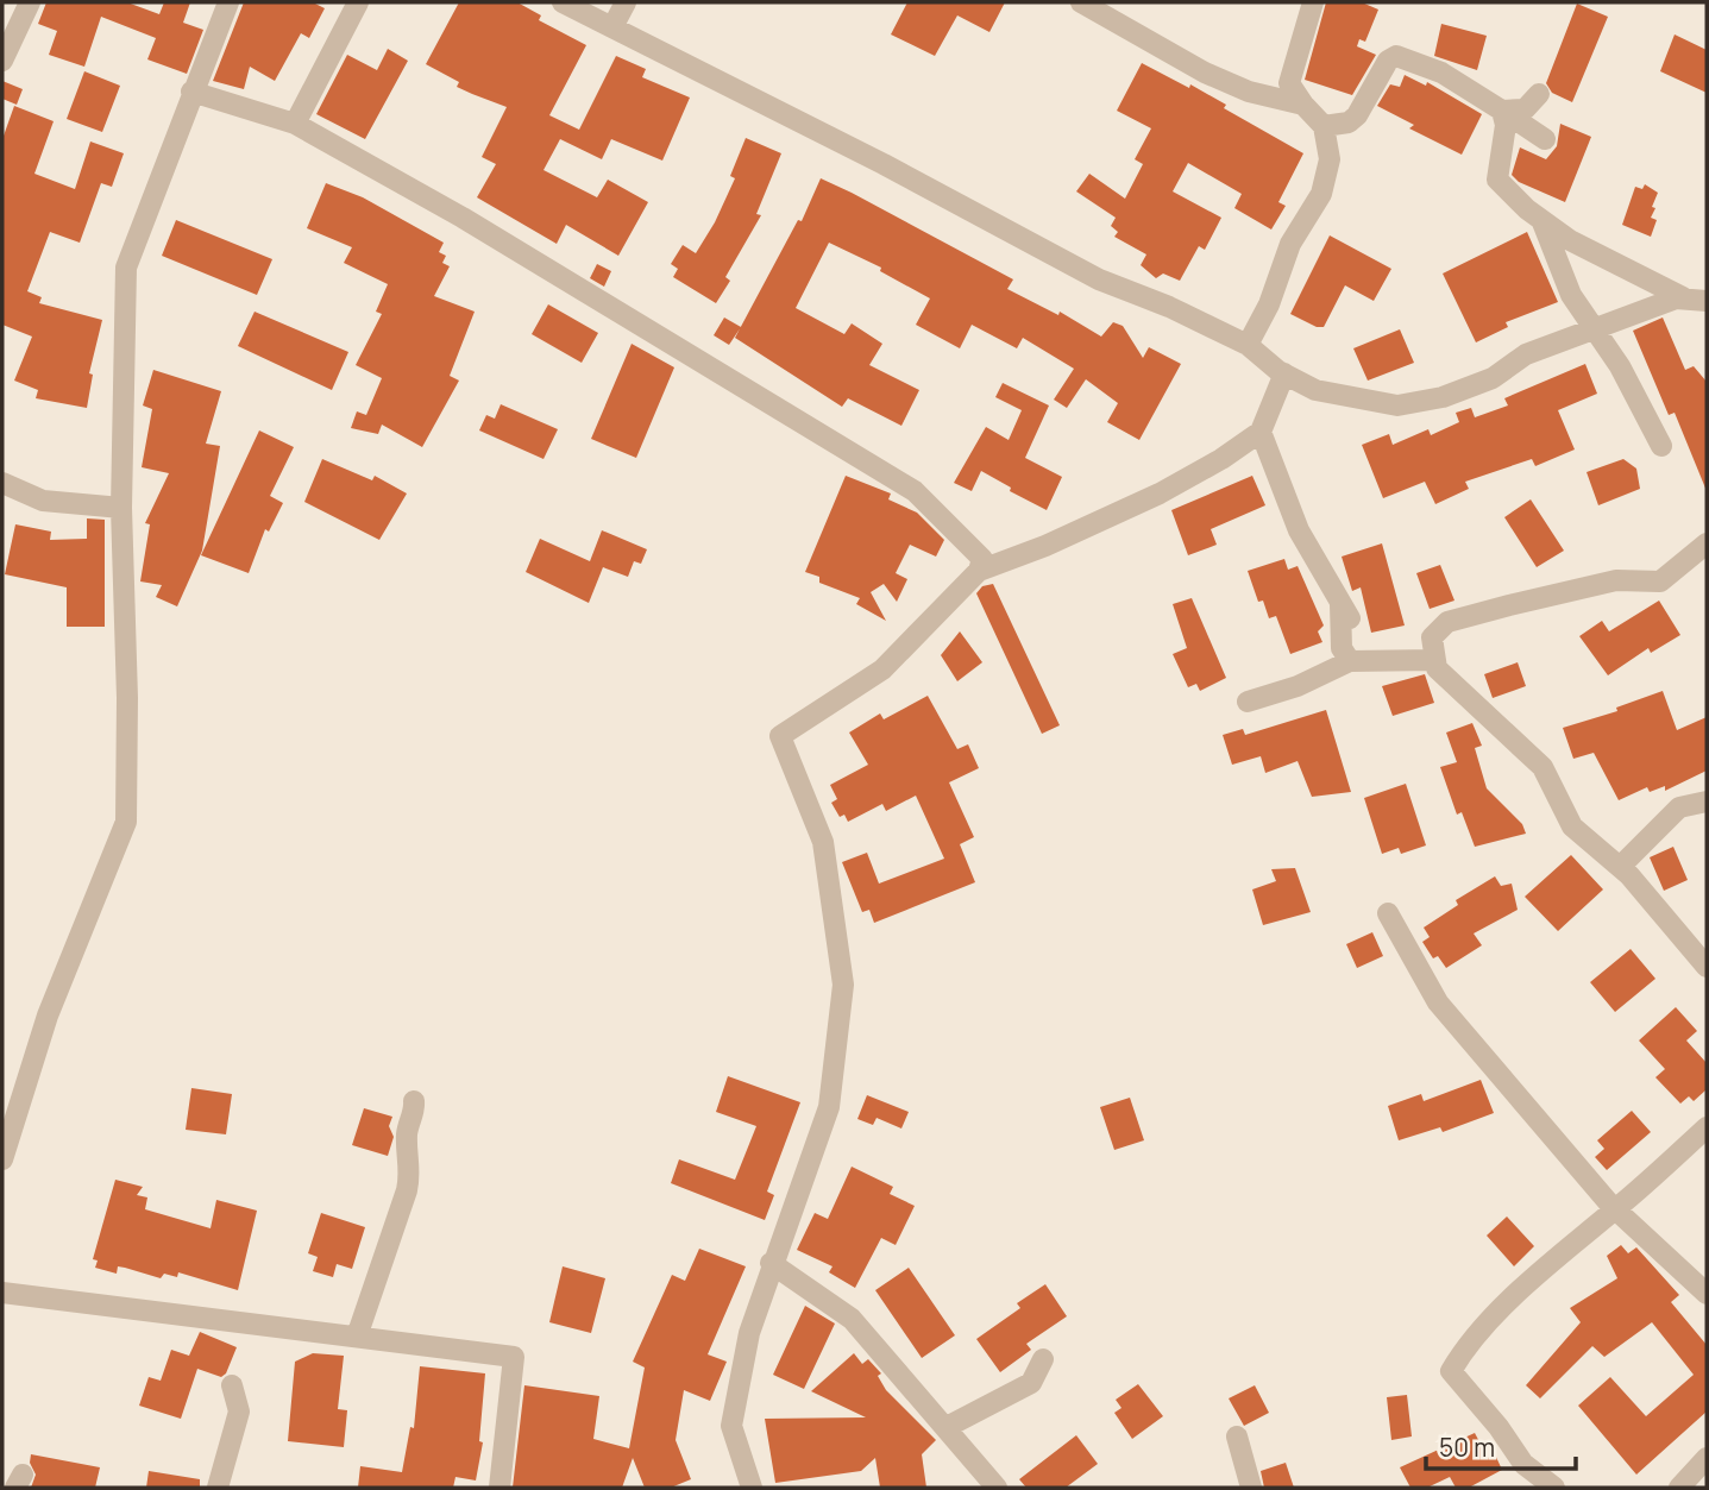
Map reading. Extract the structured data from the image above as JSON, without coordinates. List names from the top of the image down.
{
  "scale_bar": "50 m"
}
